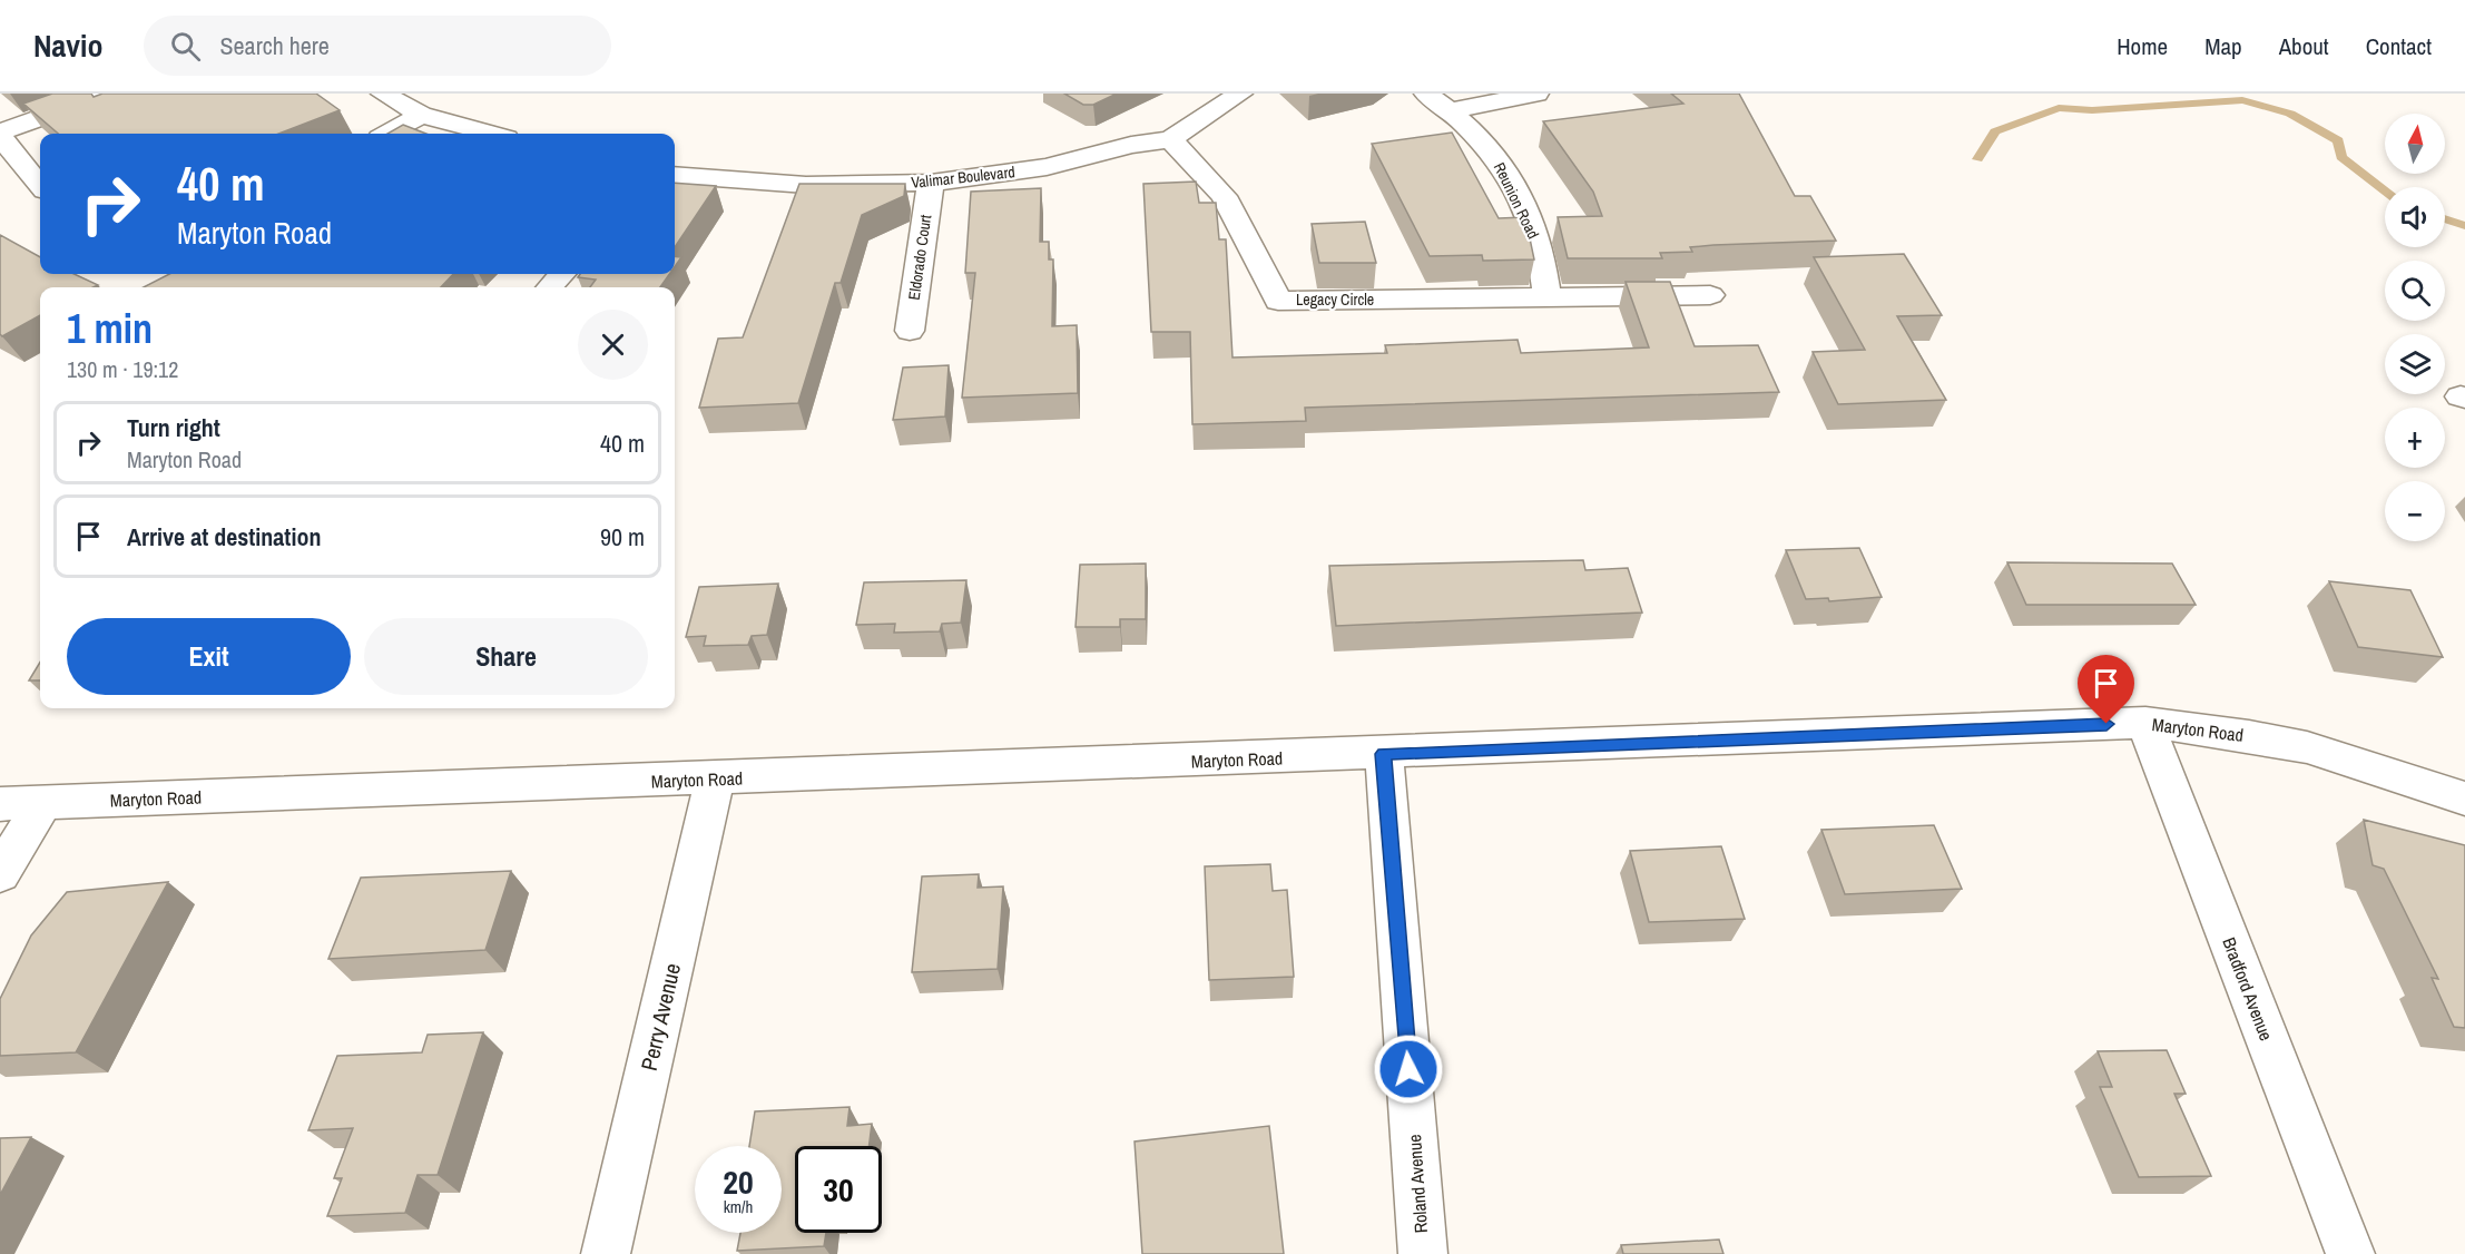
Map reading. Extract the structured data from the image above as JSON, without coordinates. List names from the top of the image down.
{
  "streets": {
    "street": [
      "Valimar Boulevard",
      "Reunion Road",
      "Eldorado Court",
      "Legacy Circle",
      "Maryton Road",
      "Bradford Avenue",
      "Perry Avenue",
      "Roland Avenue"
    ]
  },
  "crossings": [
    ["Valimar Boulevard", "Eldorado Court"],
    ["Valimar Boulevard", "Legacy Circle"],
    ["Reunion Road", "Legacy Circle"],
    ["Maryton Road", "Bradford Avenue"],
    ["Maryton Road", "Perry Avenue"],
    ["Maryton Road", "Roland Avenue"]
  ],
  "north": "top",
  "page": {
    "header": "Navio",
    "search": "Search here",
    "nav": [
      "Home",
      "Map",
      "About",
      "Contact"
    ],
    "map_buttons": ["+", "−"],
    "turn": ["40 m", "Maryton Road"],
    "heading": ["1 min", "130 m · 19:12"],
    "list": [
      {
        "name": "Turn right",
        "note": "Maryton Road",
        "value": "40 m"
      },
      {
        "name": "Arrive at destination",
        "value": "90 m"
      }
    ],
    "buttons": ["Exit", "Share"],
    "speed": "20 km/h",
    "limit": "30"
  }
}
